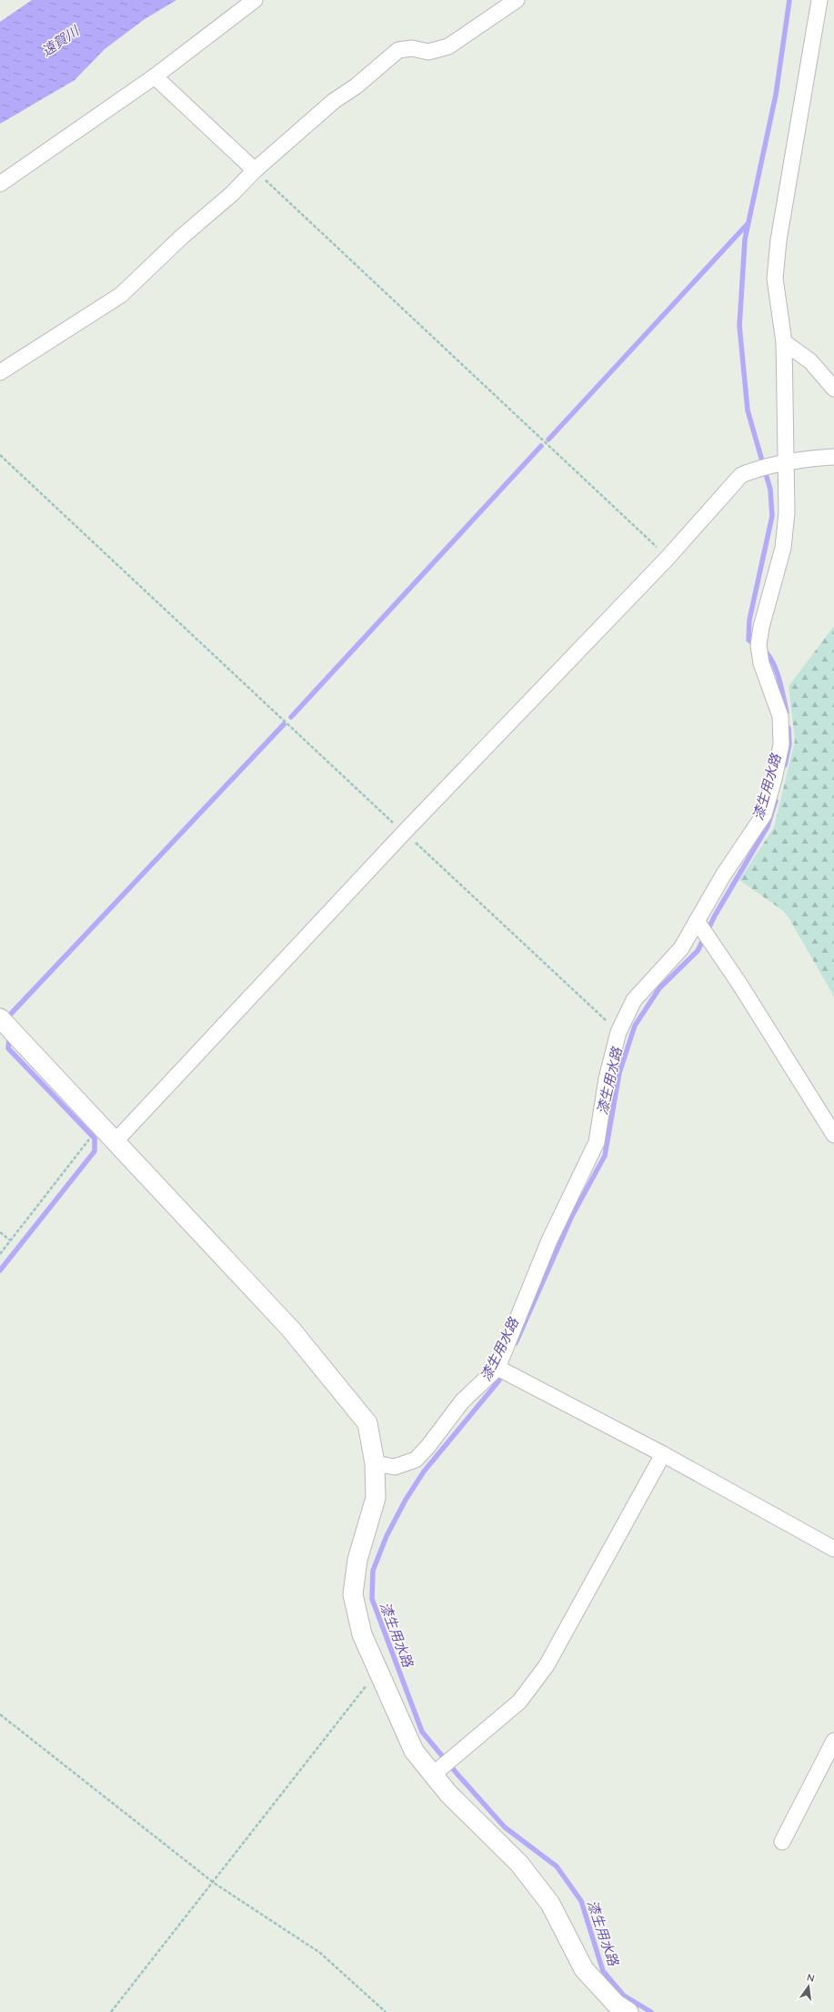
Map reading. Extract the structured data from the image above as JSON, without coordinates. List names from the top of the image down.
{
  "water": ["遠賀川", "漆生用水路"],
  "north": "top"
}
